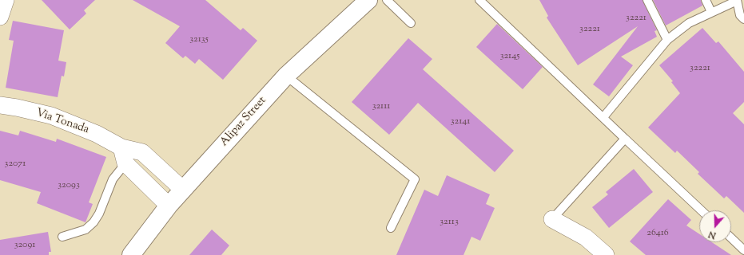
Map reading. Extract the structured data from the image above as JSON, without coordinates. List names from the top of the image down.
{
  "streets": {
    "main road": ["Alipaz Street"],
    "street": ["Via Tonada"]
  },
  "crossings": [
    ["Via Tonada", "Alipaz Street"]
  ],
  "house_numbers": [
    "32221",
    "32221",
    "32135",
    "32145",
    "32221",
    "32111",
    "32141",
    "32071",
    "32093",
    "32113",
    "26416",
    "32091"
  ],
  "north": "bottom"
}
